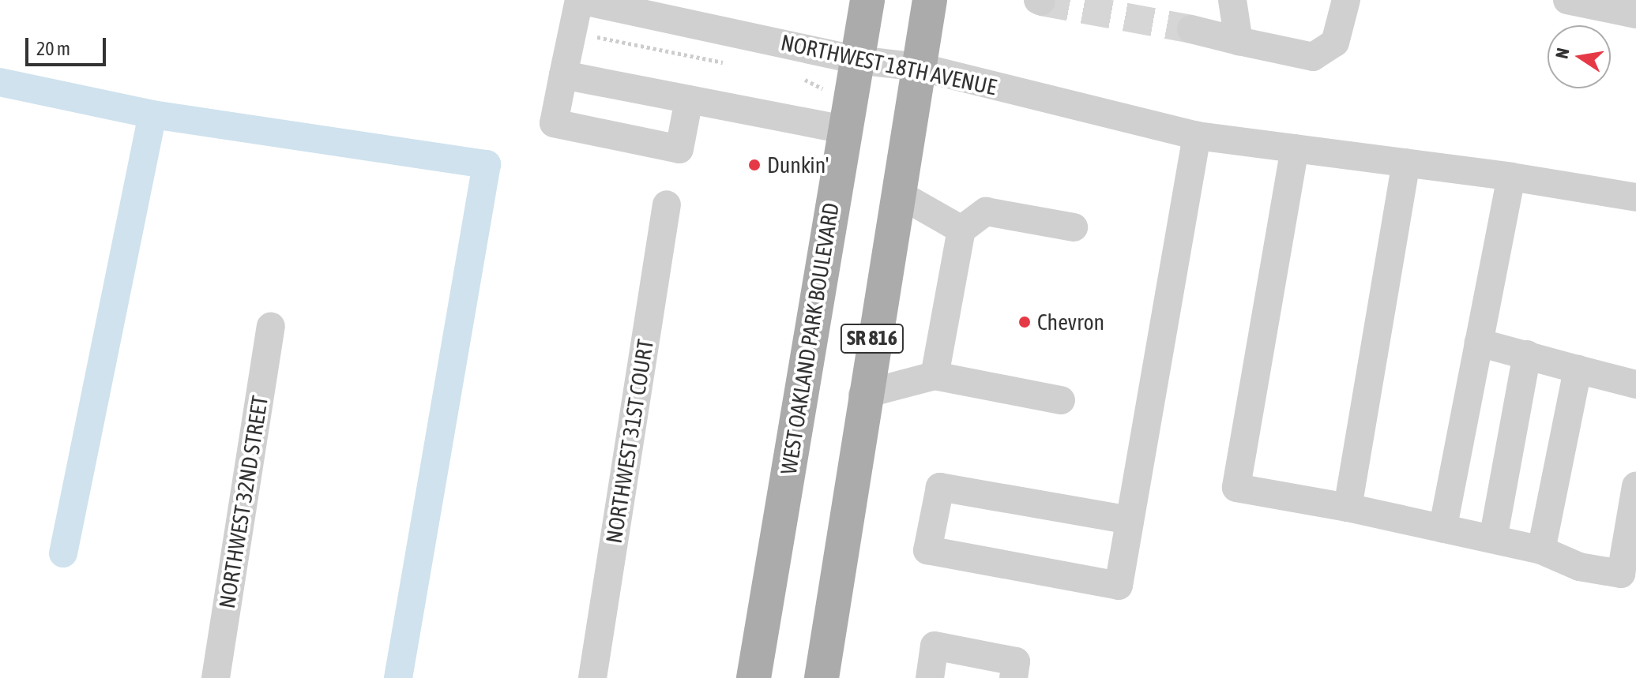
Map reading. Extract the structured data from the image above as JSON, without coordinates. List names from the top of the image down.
{
  "streets": {
    "main road": ["WEST OAKLAND PARK BOULEVARD", "SR 816"],
    "street": ["NORTHWEST 18TH AVENUE", "NORTHWEST 31ST COURT", "NORTHWEST 32ND STREET"]
  },
  "crossings": [
    ["NORTHWEST 18TH AVENUE", "WEST OAKLAND PARK BOULEVARD"],
    ["NORTHWEST 18TH AVENUE", "SR 816"]
  ],
  "places": ["Dunkin'", "Chevron"],
  "scale_bar": "20 m",
  "north": "left"
}
